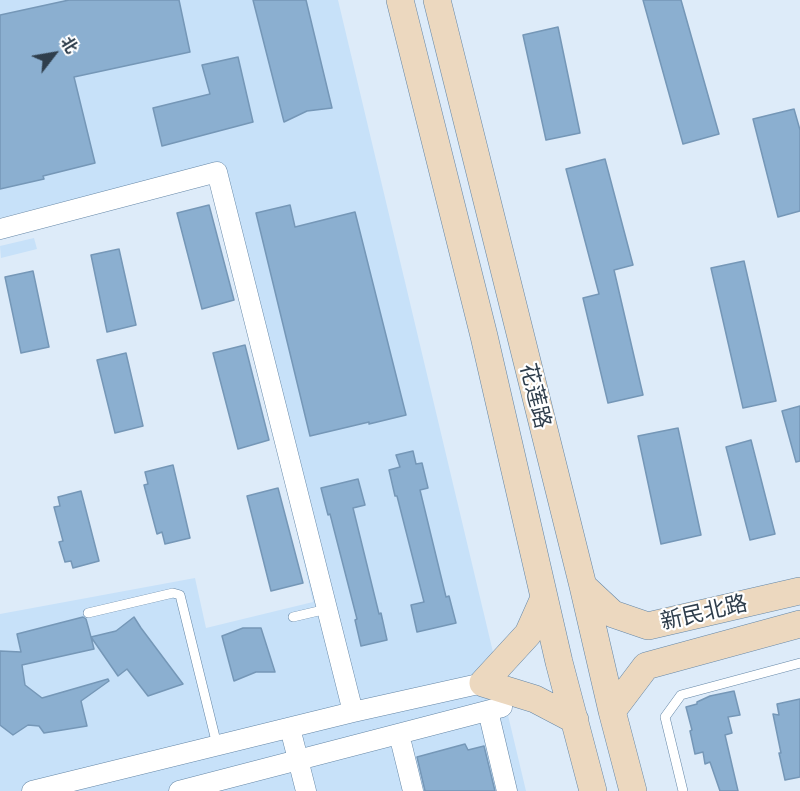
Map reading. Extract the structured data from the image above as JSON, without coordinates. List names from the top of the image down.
{
  "streets": {
    "main road": ["花莲路", "新民北路"]
  },
  "crossings": [
    ["花莲路", "新民北路"]
  ],
  "north": "top right"
}
